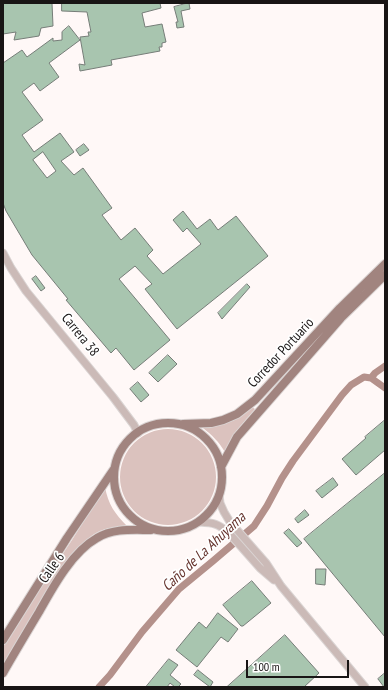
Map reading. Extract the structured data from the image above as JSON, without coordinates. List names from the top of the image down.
{
  "streets": {
    "main road": ["Corredor Portuario", "Calle 6"],
    "street": ["Carrera 38"]
  },
  "crossings": [
    ["Carrera 38", "Corredor Portuario"],
    ["Carrera 38", "Calle 6"],
    ["Corredor Portuario", "Calle 6"]
  ],
  "water": ["Caño de La Ahuyama"],
  "scale_bar": "100 m"
}
